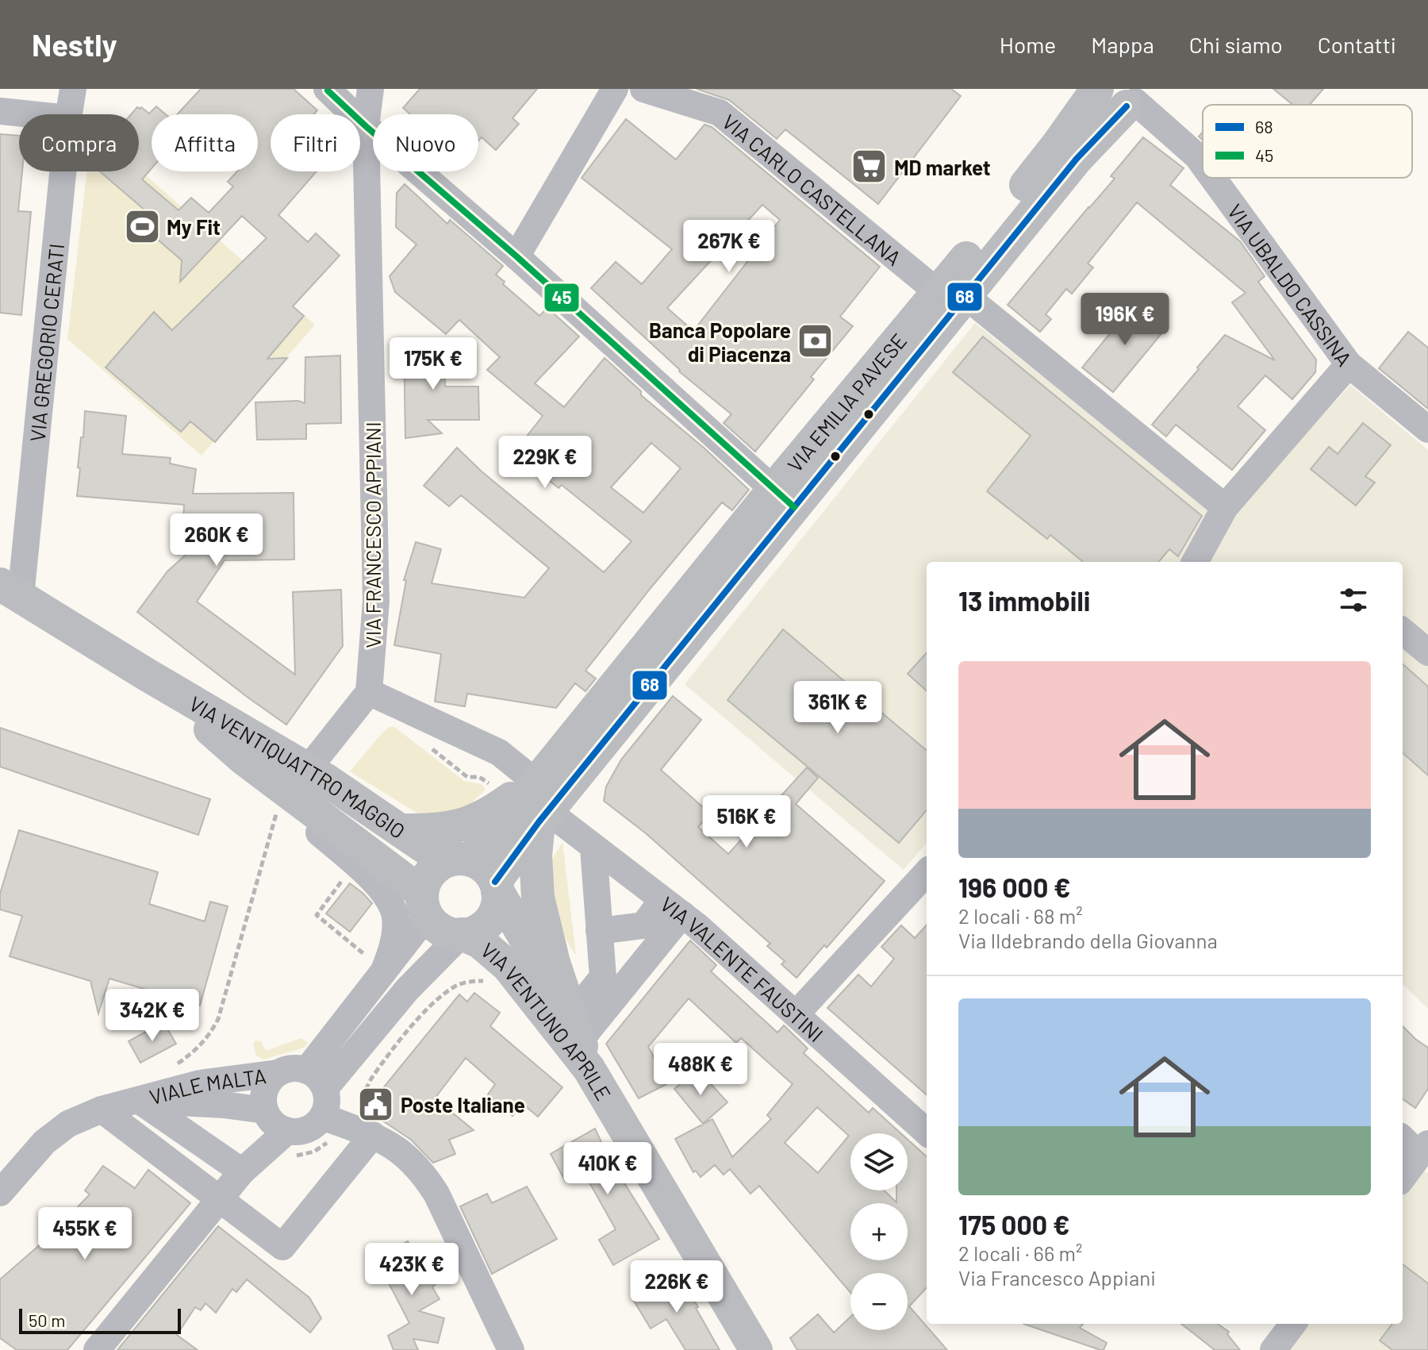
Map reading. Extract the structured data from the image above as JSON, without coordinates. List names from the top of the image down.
{
  "streets": {
    "main road": ["VIA EMILIA PAVESE", "VIA VENTIQUATTRO MAGGIO", "VIA VENTUNO APRILE"],
    "street": [
      "VIA CARLO CASTELLANA",
      "VIA UBALDO CASSINA",
      "VIA GREGORIO CERATI",
      "VIA FRANCESCO APPIANI",
      "VIA VALENTE FAUSTINI",
      "VIALE MALTA"
    ]
  },
  "crossings": [
    ["VIA CARLO CASTELLANA", "VIA EMILIA PAVESE"],
    ["VIA UBALDO CASSINA", "VIA EMILIA PAVESE"],
    ["VIA GREGORIO CERATI", "VIA VENTIQUATTRO MAGGIO"],
    ["VIA EMILIA PAVESE", "VIA VENTIQUATTRO MAGGIO"],
    ["VIA EMILIA PAVESE", "VIA VALENTE FAUSTINI"],
    ["VIA EMILIA PAVESE", "VIA VENTUNO APRILE"],
    ["VIA FRANCESCO APPIANI", "VIA VALENTE FAUSTINI"],
    ["VIA VENTIQUATTRO MAGGIO", "VIA VENTUNO APRILE"]
  ],
  "places": {
    "supermarket": ["MD market"],
    "sports": ["My Fit"],
    "bank": ["Banca Popolare di Piacenza"],
    "public building": ["Poste Italiane"]
  },
  "lines": ["transit line 45", "transit line 68"],
  "legend": ["68", "45"],
  "scale_bar": "50 m",
  "page": {
    "header": "Nestly",
    "nav": [
      "Home",
      "Mappa",
      "Chi siamo",
      "Contatti"
    ],
    "chip": [
      "Compra",
      "Affitta",
      "Filtri",
      "Nuovo"
    ],
    "price": [
      "267K €",
      "196K €",
      "175K €",
      "229K €",
      "260K €",
      "361K €",
      "516K €",
      "342K €",
      "488K €",
      "410K €",
      "455K €",
      "423K €",
      "226K €"
    ],
    "heading": "13 immobili",
    "list": [
      {
        "name": "196 000 €",
        "note": "2 locali · 68 m² · Via Ildebrando della Giovanna"
      },
      {
        "name": "175 000 €",
        "note": "2 locali · 66 m² · Via Francesco Appiani"
      }
    ],
    "map_buttons": ["+", "−"],
    "scale": "50 m"
  }
}
